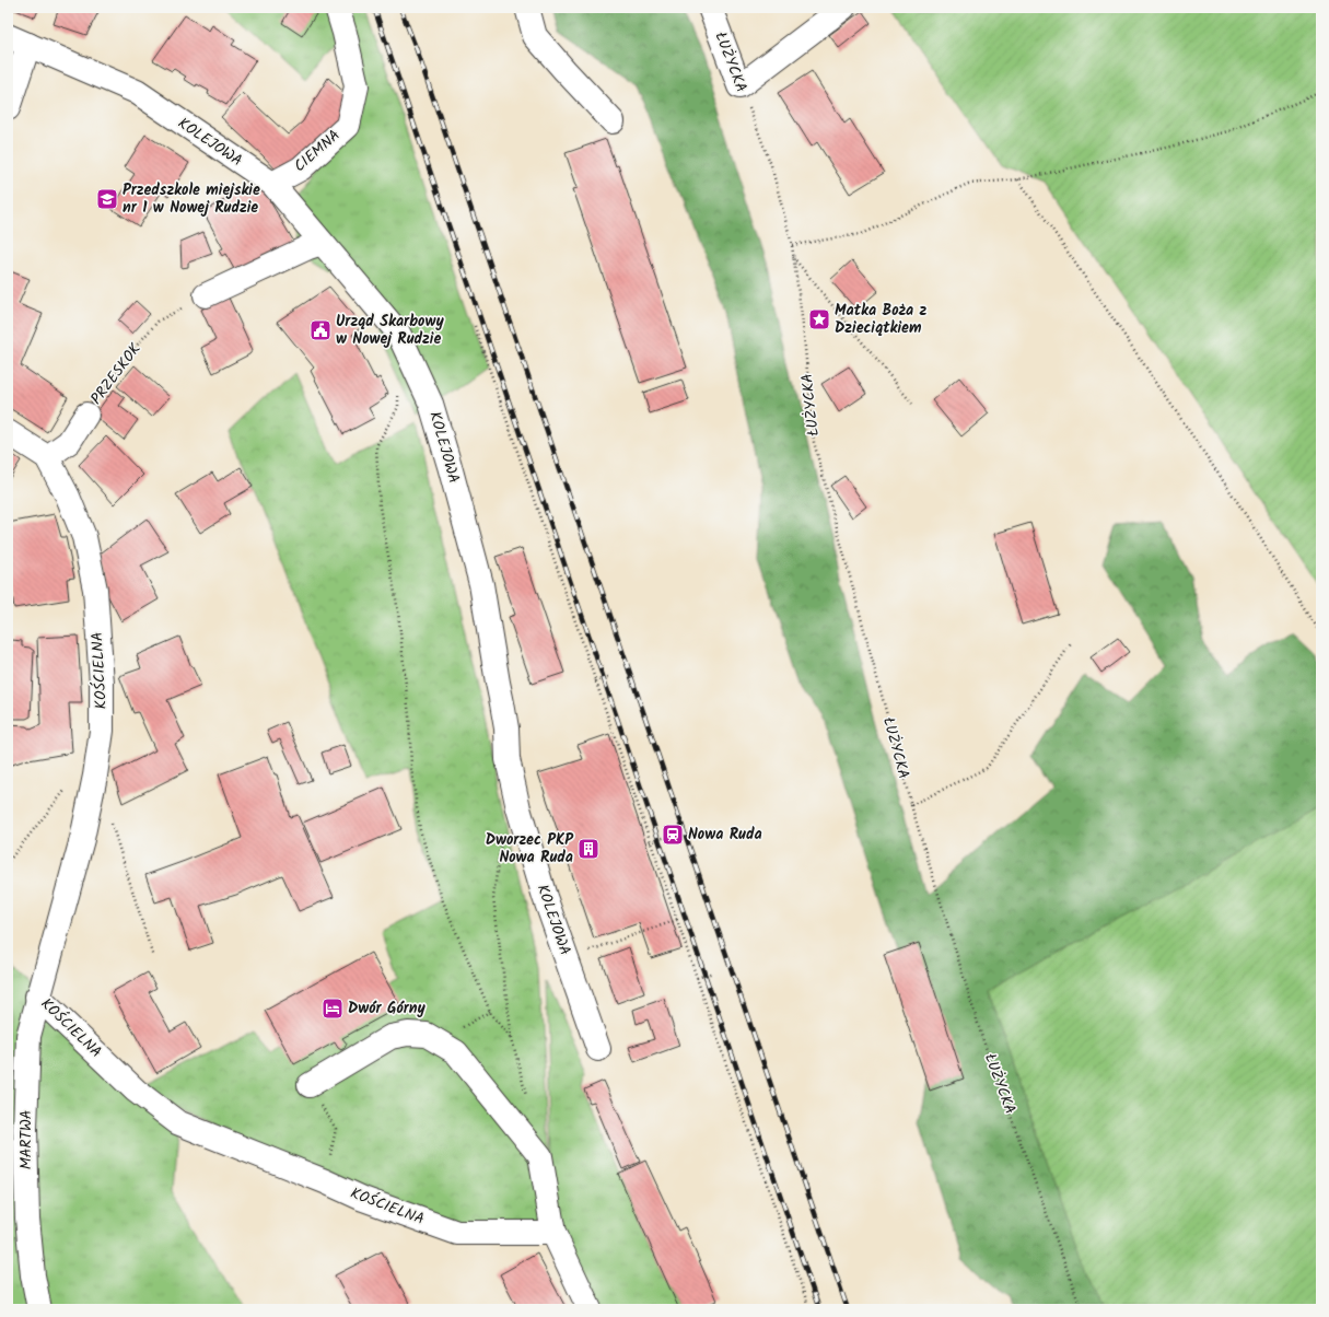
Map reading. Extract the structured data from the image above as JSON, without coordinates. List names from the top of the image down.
{
  "streets": {
    "street": [
      "ŁUŻYCKA",
      "KOLEJOWA",
      "CIEMNA",
      "PRZESKOK",
      "KOŚCIELNA",
      "MARTWA"
    ]
  },
  "crossings": [
    ["KOLEJOWA", "CIEMNA"],
    ["PRZESKOK", "KOŚCIELNA"],
    ["KOŚCIELNA", "MARTWA"]
  ],
  "places": {
    "school or university": ["Przedszkole miejskie nr 1 w Nowej Rudzie"],
    "place": ["Matka Boża z Dzieciątkiem"],
    "public building": ["Urząd Skarbowy w Nowej Rudzie"],
    "station": ["Nowa Ruda"],
    "building": ["Dworzec PKP Nowa Ruda"],
    "hotel": ["Dwór Górny"]
  }
}
